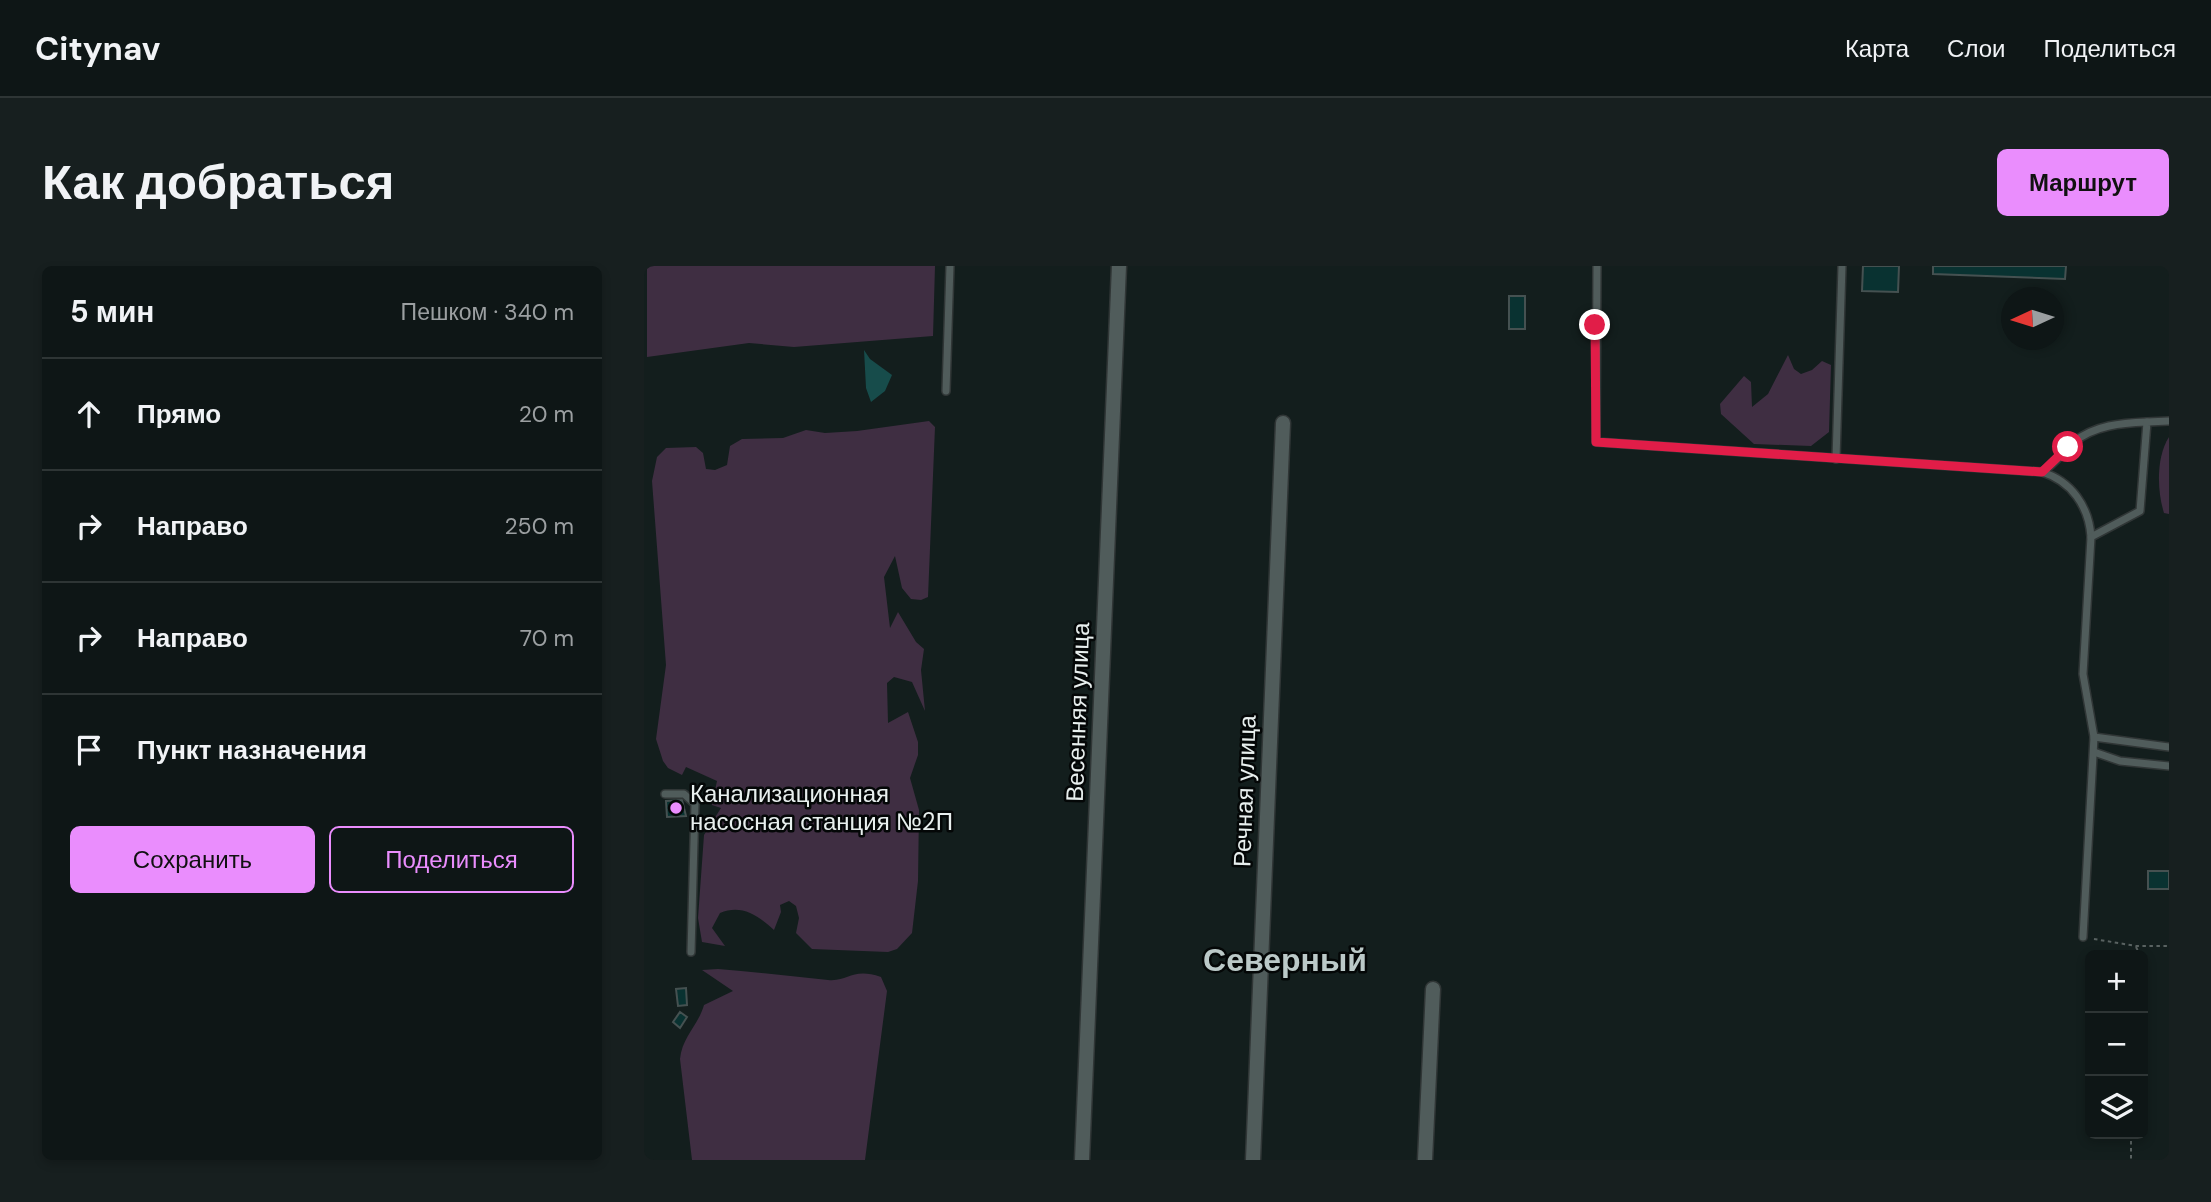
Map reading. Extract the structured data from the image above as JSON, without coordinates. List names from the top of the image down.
{
  "streets": {
    "street": ["Весенняя улица", "Речная улица"]
  },
  "districts": ["Северный"],
  "places": ["Канализационная насосная станция №2П"],
  "north": "left",
  "page": {
    "header": "Citynav",
    "nav": ["Карта", "Слои", "Поделиться"],
    "buttons": [
      "Маршрут",
      ["Сохранить", "Поделиться"]
    ],
    "title": "Как добраться",
    "heading": ["5 мин", "Пешком · 340 m"],
    "list": [
      ["Прямо", "20 m"],
      ["Направо", "250 m"],
      ["Направо", "70 m"],
      "Пункт назначения"
    ],
    "map_buttons": ["+", "−"]
  }
}
